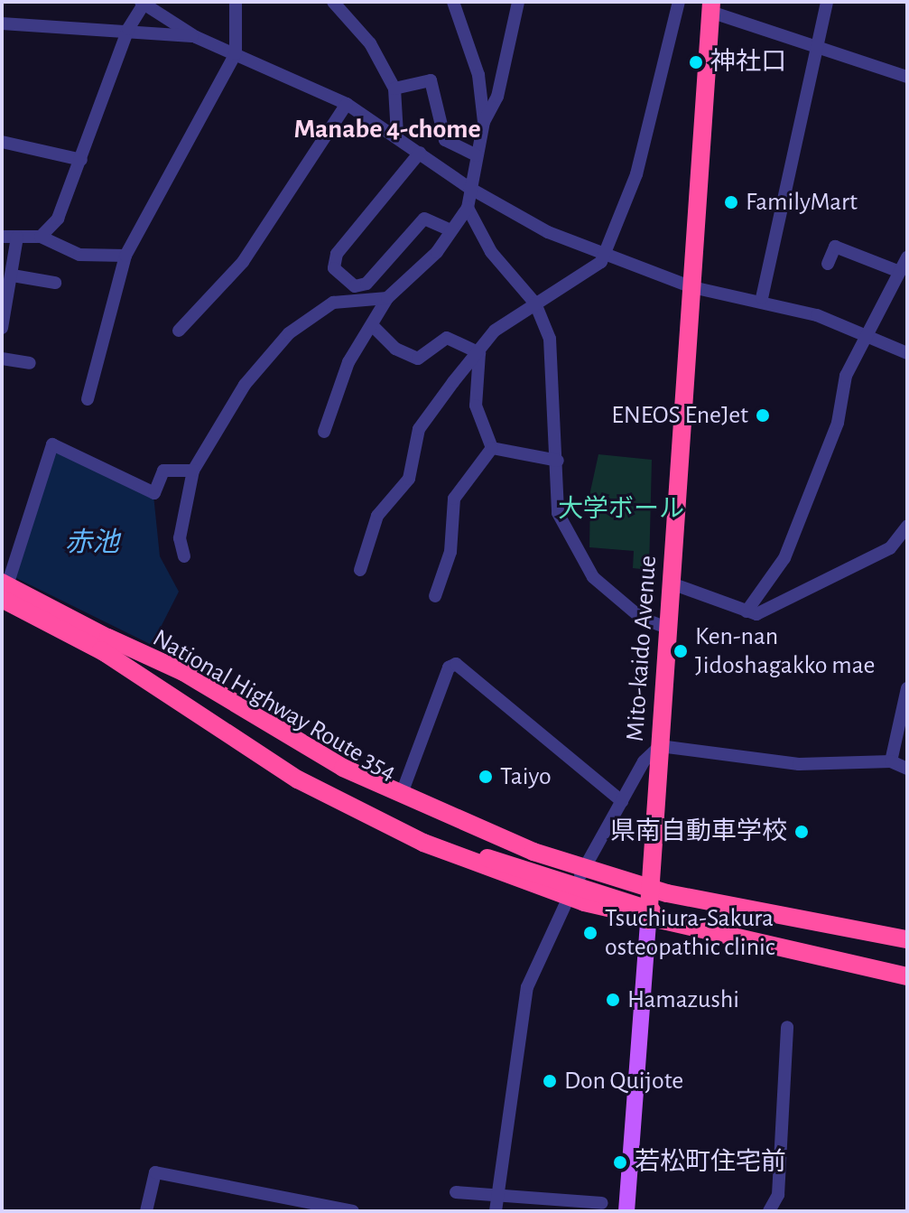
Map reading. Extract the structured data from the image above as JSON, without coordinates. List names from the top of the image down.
{
  "streets": {
    "highway": ["Mito-kaido Avenue", "National Highway Route 354"]
  },
  "crossings": [
    ["Mito-kaido Avenue", "National Highway Route 354"]
  ],
  "districts": ["Manabe 4-chome"],
  "water": ["赤池"],
  "parks": ["大学ボール"],
  "places": [
    "神社口",
    "FamilyMart",
    "ENEOS EneJet",
    "Ken-nan Jidoshagakko mae",
    "Taiyo",
    "県南自動車学校",
    "Tsuchiura-Sakura osteopathic clinic",
    "Hamazushi",
    "Don Quijote",
    "若松町住宅前"
  ]
}
